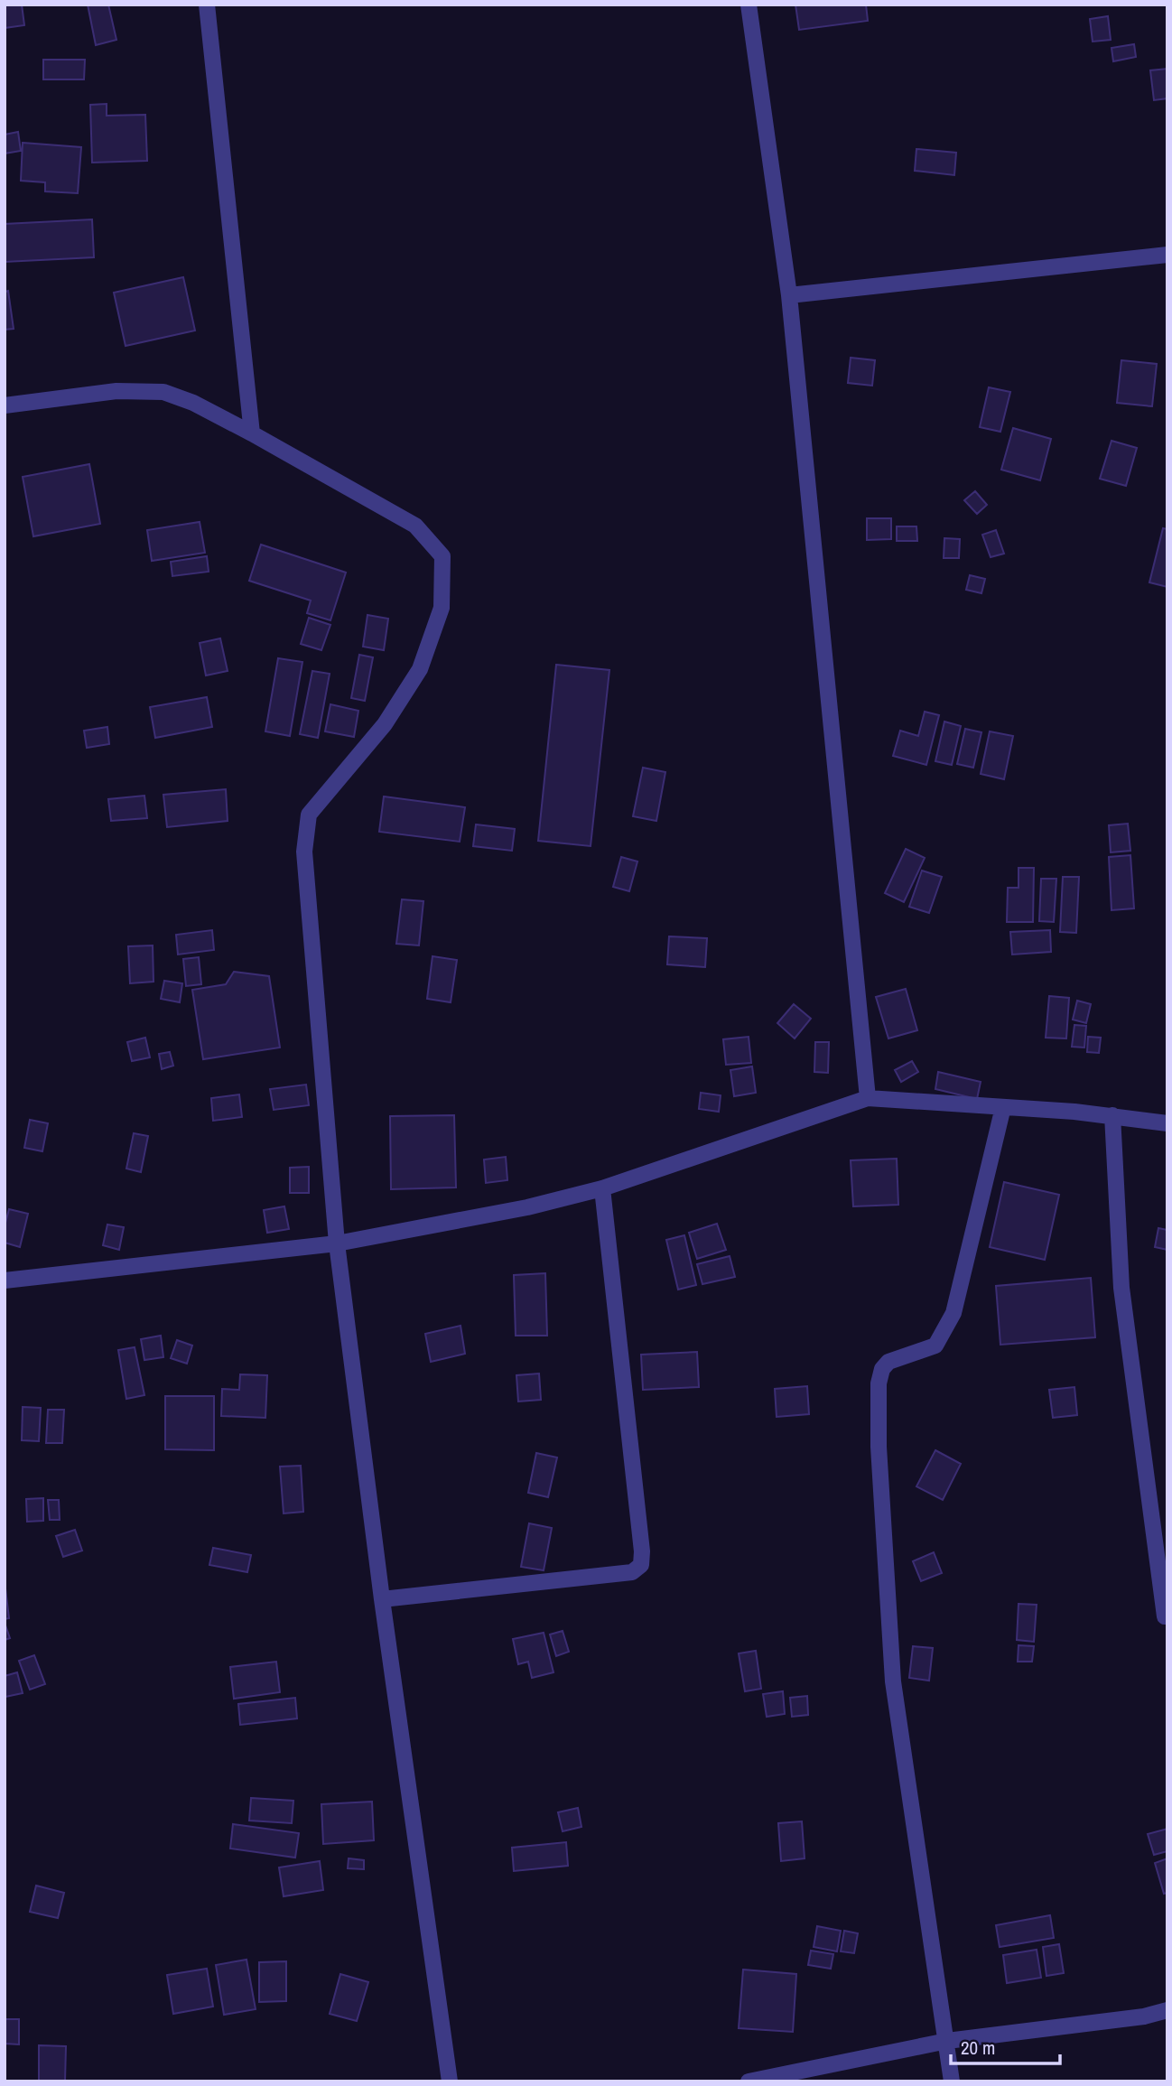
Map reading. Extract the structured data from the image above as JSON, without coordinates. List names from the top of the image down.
{
  "scale_bar": "20 m"
}
